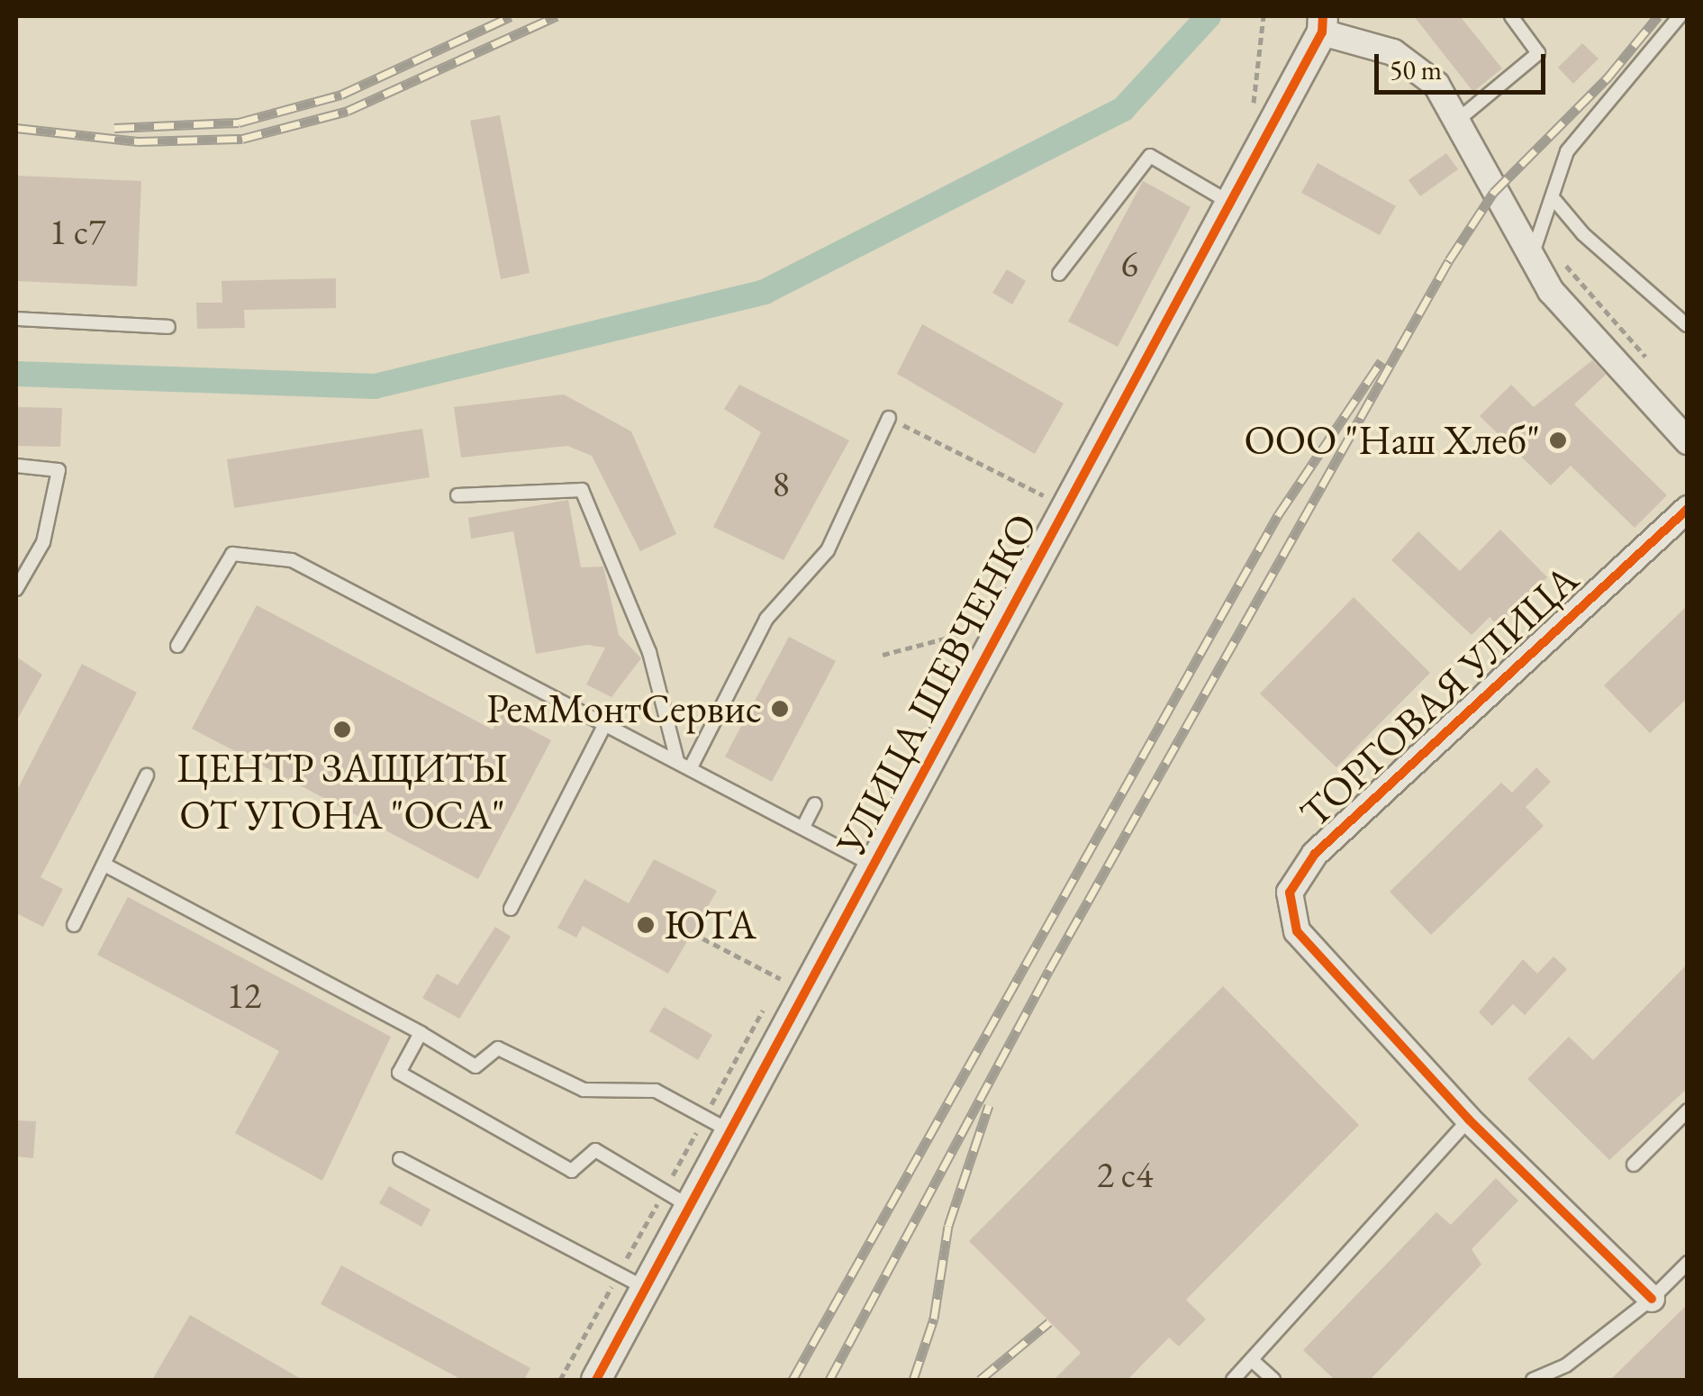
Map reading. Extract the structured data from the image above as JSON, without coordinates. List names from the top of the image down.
{
  "streets": {
    "street": ["УЛИЦА ШЕВЧЕНКО", "ТОРГОВАЯ УЛИЦА"]
  },
  "places": [
    "ООО \"Наш Хлеб\"",
    "РемМонтСервис",
    "ЦЕНТР ЗАЩИТЫ ОТ УГОНА \"ОСА\"",
    "ЮТА"
  ],
  "house_numbers": [
    "1 с7",
    "6",
    "8",
    "12",
    "2 с4"
  ],
  "scale_bar": "50 m"
}
